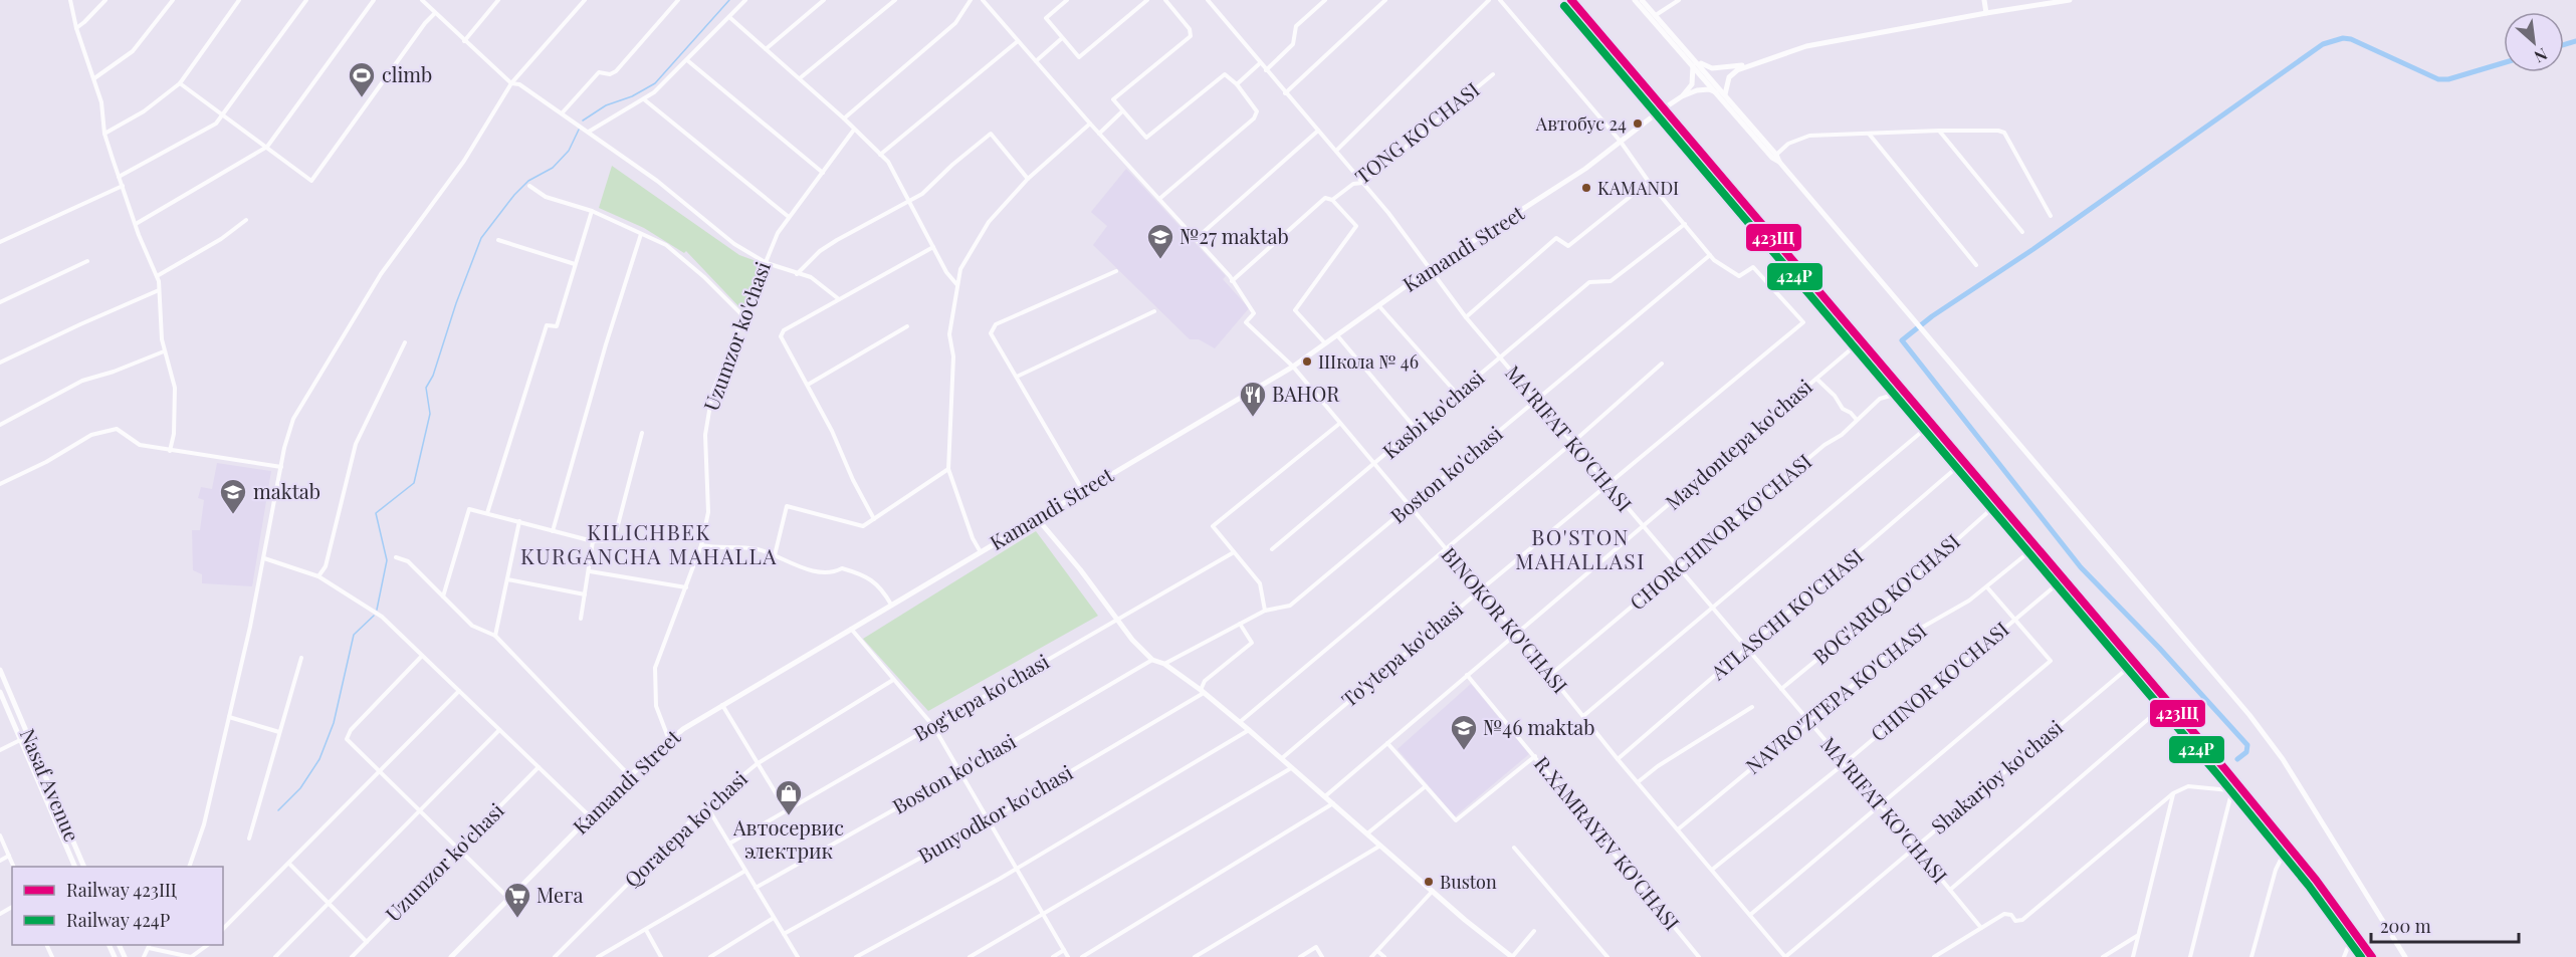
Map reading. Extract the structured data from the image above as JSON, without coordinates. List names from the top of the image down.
{
  "streets": {
    "main road": ["Kamandi Street", "Nasaf Avenue"],
    "street": [
      "TONG KO'CHASI",
      "Uzumzor ko'chasi",
      "Kasbi ko'chasi",
      "MA'RIFAT KO'CHASI",
      "Maydontepa ko'chasi",
      "Boston ko'chasi",
      "CHORCHINOR KO'CHASI",
      "BOG'ARIQ KO'CHASI",
      "ATLASCHI KO'CHASI",
      "BINOKOR KO'CHASI",
      "To'ytepa ko'chasi",
      "CHINOR KO'CHASI",
      "Bog'tepa ko'chasi",
      "NAVRO'ZTEPA KO'CHASI",
      "Shakarjoy ko'chasi",
      "Bunyodkor ko'chasi",
      "Qoratepa ko'chasi",
      "R.XAMRAYEV KO'CHASI"
    ]
  },
  "crossings": [
    ["TONG KO'CHASI", "MA'RIFAT KO'CHASI"],
    ["TONG KO'CHASI", "BINOKOR KO'CHASI"],
    ["Kamandi Street", "Uzumzor ko'chasi"],
    ["Kamandi Street", "MA'RIFAT KO'CHASI"],
    ["Kamandi Street", "BINOKOR KO'CHASI"],
    ["Kasbi ko'chasi", "MA'RIFAT KO'CHASI"],
    ["Kasbi ko'chasi", "BINOKOR KO'CHASI"],
    ["MA'RIFAT KO'CHASI", "Maydontepa ko'chasi"],
    ["MA'RIFAT KO'CHASI", "Boston ko'chasi"],
    ["MA'RIFAT KO'CHASI", "CHORCHINOR KO'CHASI"],
    ["MA'RIFAT KO'CHASI", "BOG'ARIQ KO'CHASI"],
    ["MA'RIFAT KO'CHASI", "ATLASCHI KO'CHASI"],
    ["MA'RIFAT KO'CHASI", "To'ytepa ko'chasi"],
    ["MA'RIFAT KO'CHASI", "CHINOR KO'CHASI"],
    ["MA'RIFAT KO'CHASI", "NAVRO'ZTEPA KO'CHASI"],
    ["MA'RIFAT KO'CHASI", "Shakarjoy ko'chasi"],
    ["Maydontepa ko'chasi", "BINOKOR KO'CHASI"],
    ["Maydontepa ko'chasi", "R.XAMRAYEV KO'CHASI"],
    ["Boston ko'chasi", "BINOKOR KO'CHASI"],
    ["Boston ko'chasi", "To'ytepa ko'chasi"],
    ["Boston ko'chasi", "Bunyodkor ko'chasi"],
    ["CHORCHINOR KO'CHASI", "BINOKOR KO'CHASI"],
    ["ATLASCHI KO'CHASI", "BINOKOR KO'CHASI"],
    ["BINOKOR KO'CHASI", "To'ytepa ko'chasi"],
    ["BINOKOR KO'CHASI", "CHINOR KO'CHASI"],
    ["BINOKOR KO'CHASI", "NAVRO'ZTEPA KO'CHASI"],
    ["BINOKOR KO'CHASI", "Shakarjoy ko'chasi"]
  ],
  "districts": ["KILICHBEK KURGANCHA MAHALLA", "BO'STON MAHALLASI"],
  "places": {
    "sports": ["climb"],
    "other": [
      "Автобус 24",
      "KAMANDI",
      "Школа № 46",
      "Buston"
    ],
    "school or university": ["№27 maktab", "maktab", "№46 maktab"],
    "restaurant": ["BAHOR"],
    "shop": ["Автосервис электрик"],
    "supermarket": ["Мега"]
  },
  "lines": ["rail line 423Щ", "rail line 424Р"],
  "legend": ["Railway 423Щ", "Railway 424Р"],
  "scale_bar": "200 m",
  "north": "bottom right"
}
